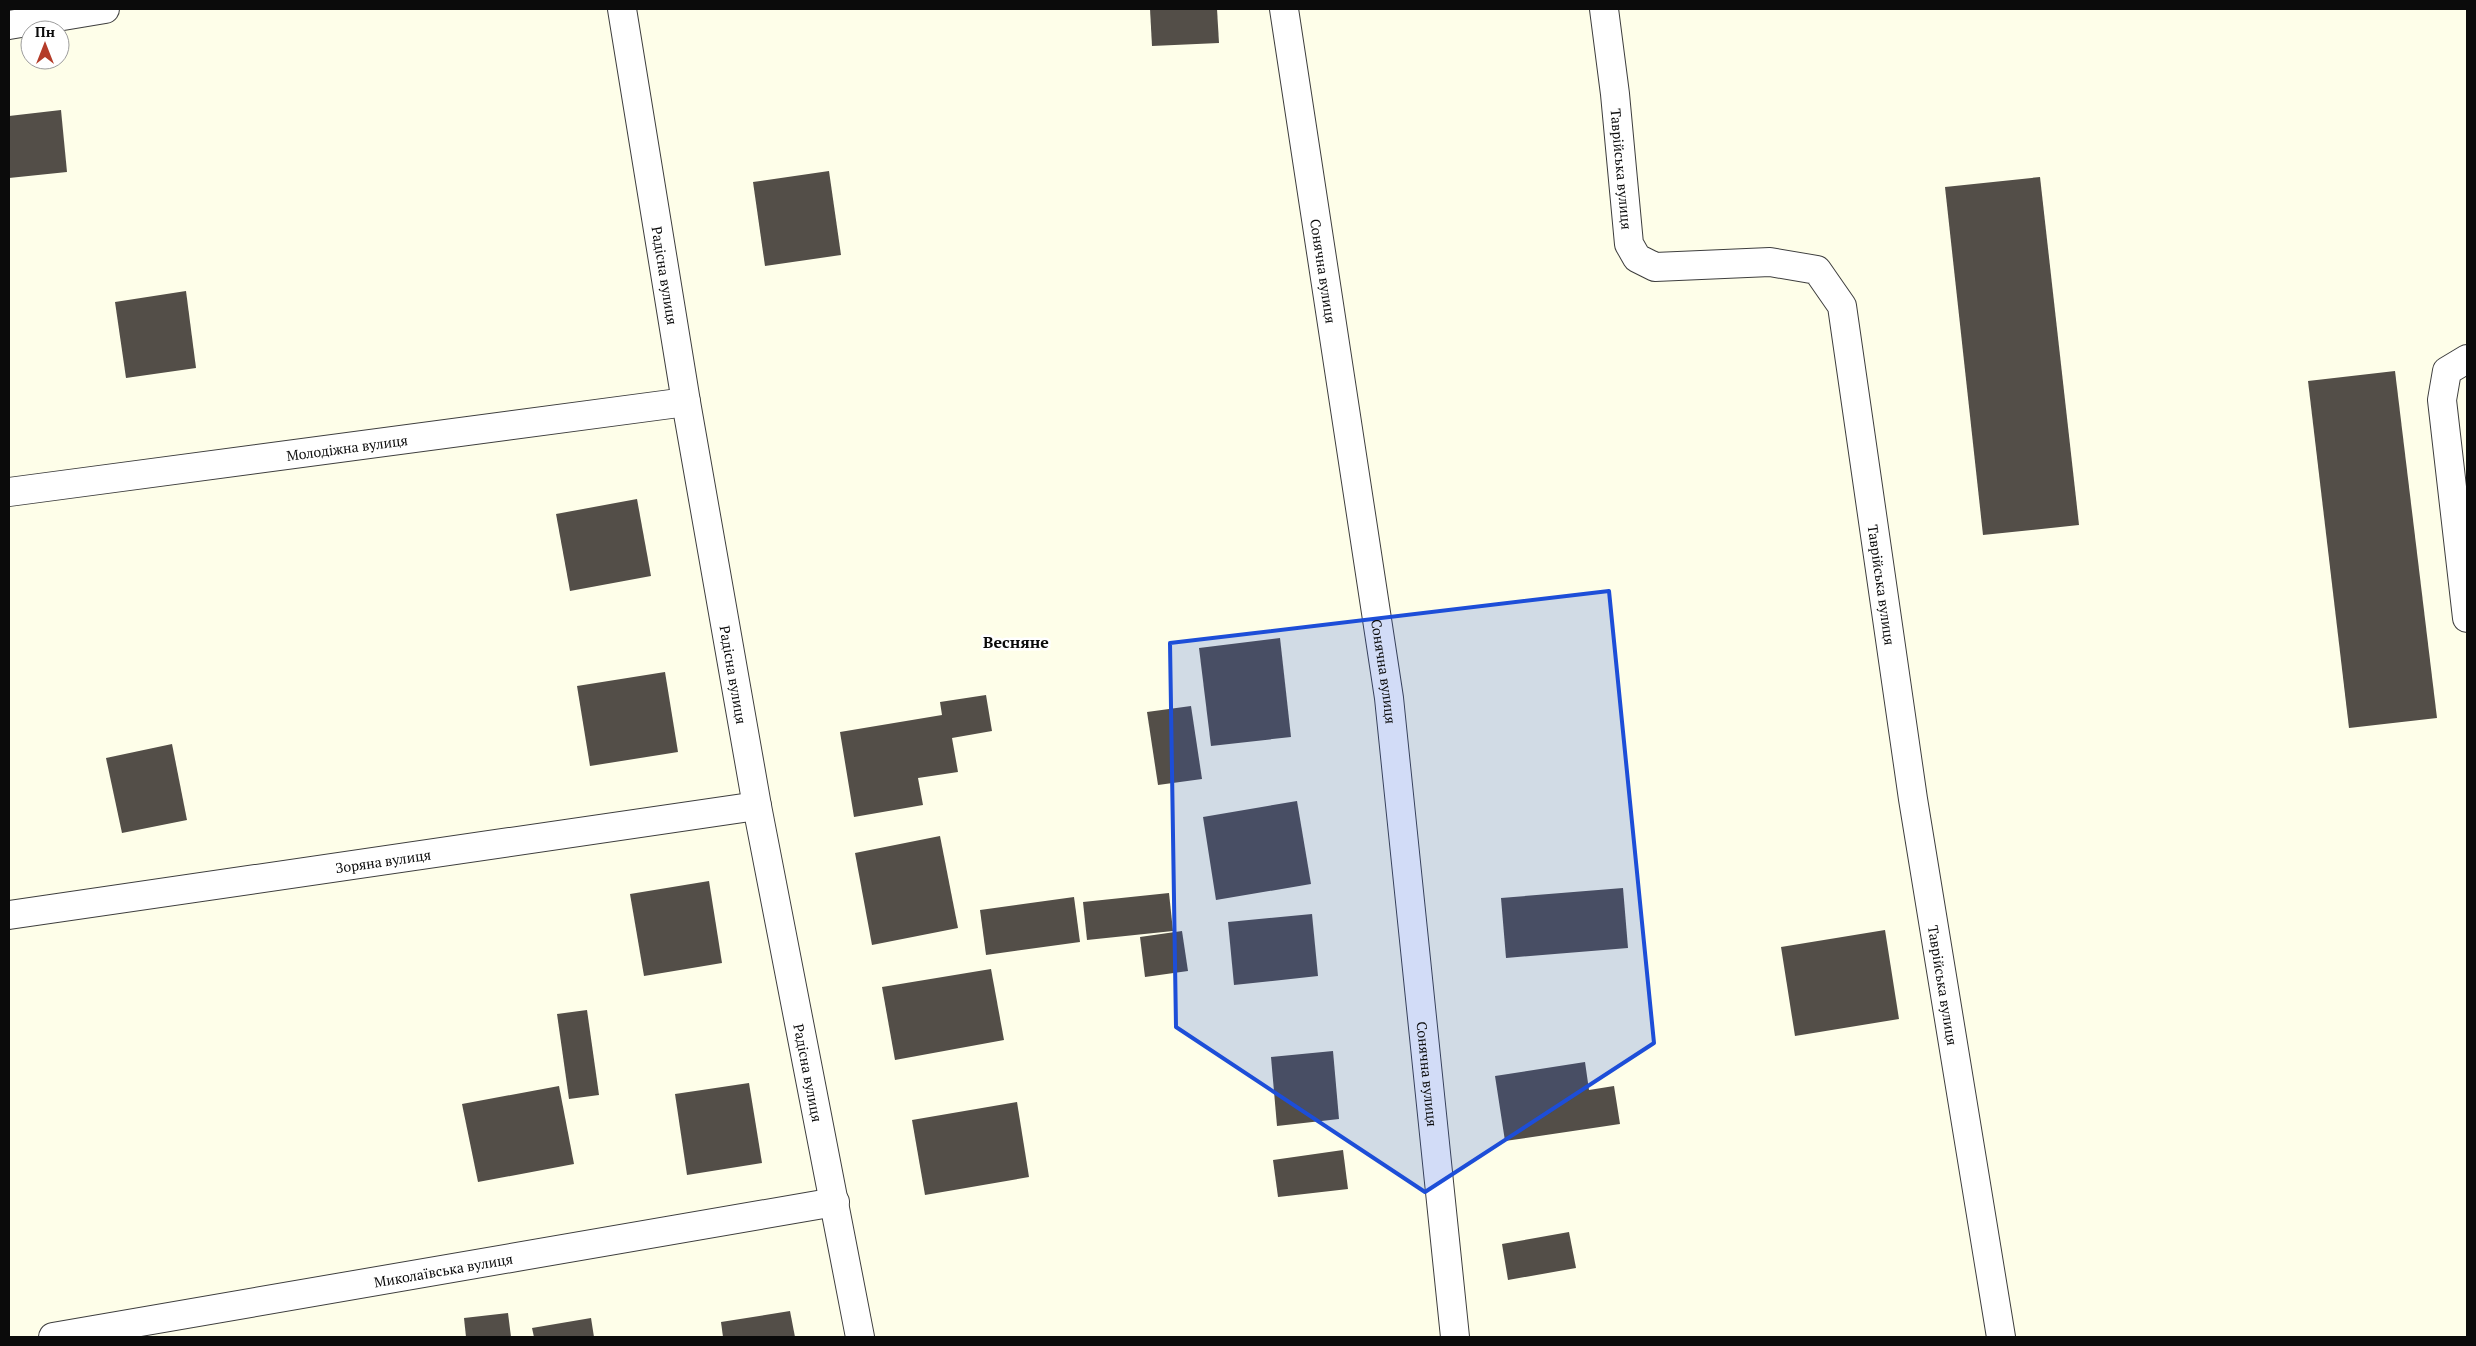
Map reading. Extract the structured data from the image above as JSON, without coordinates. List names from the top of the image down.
{
  "streets": {
    "street": [
      "Таврійська вулиця",
      "Сонячна вулиця",
      "Радісна вулиця",
      "Молодіжна вулиця",
      "Зоряна вулиця",
      "Миколаївська вулиця"
    ]
  },
  "crossings": [
    ["Радісна вулиця", "Молодіжна вулиця"],
    ["Радісна вулиця", "Зоряна вулиця"],
    ["Радісна вулиця", "Миколаївська вулиця"]
  ],
  "districts": ["Весняне"],
  "north": "top"
}
